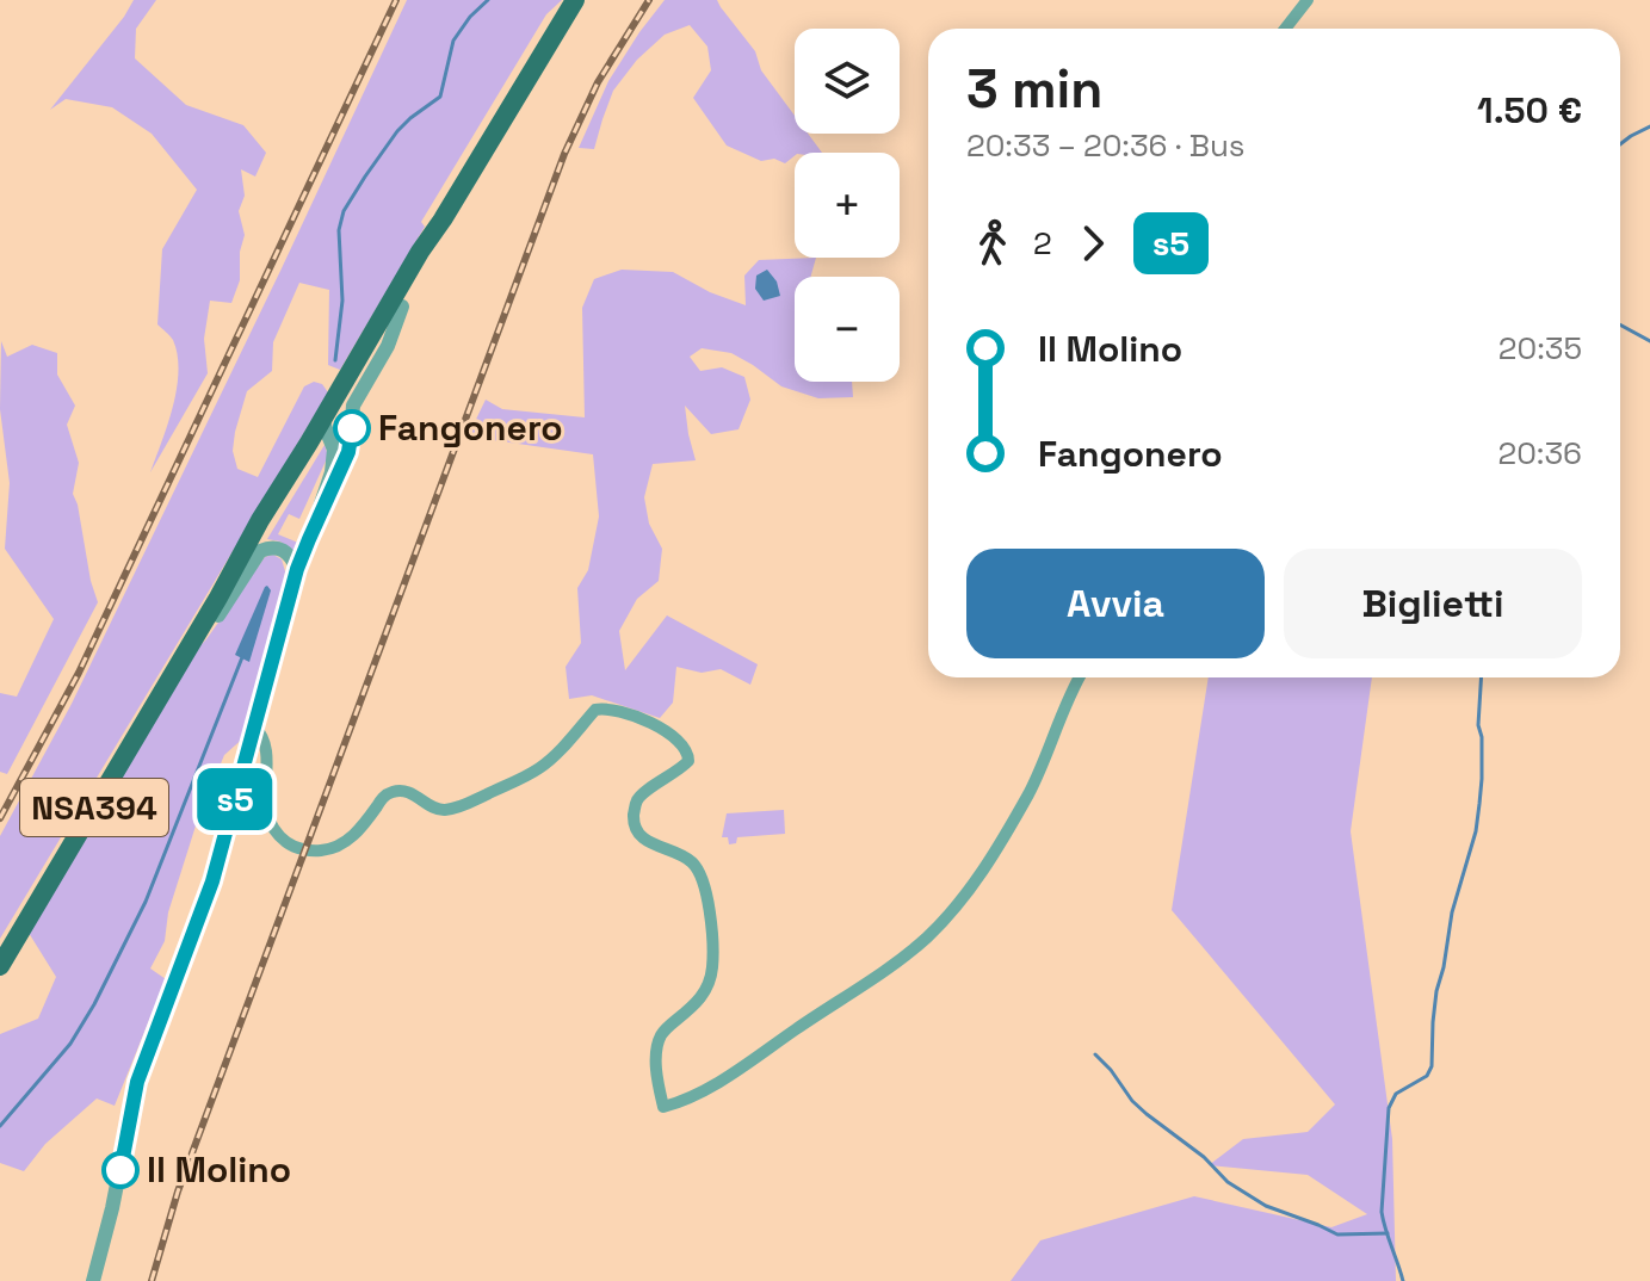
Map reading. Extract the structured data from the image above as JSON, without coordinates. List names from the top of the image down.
{
  "streets": {
    "main road": ["NSA394"]
  },
  "places": ["Fangonero", "Il Molino"],
  "lines": ["bus line s5"],
  "page": {
    "on_map": "s5",
    "map_buttons": ["+", "−"],
    "heading": ["3 min", "20:33 – 20:36 · Bus", "1.50 €"],
    "legs": ["2", "s5"],
    "list": [
      {
        "name": "Il Molino",
        "value": "20:35"
      },
      {
        "name": "Fangonero",
        "value": "20:36"
      }
    ],
    "buttons": ["Avvia", "Biglietti"]
  }
}
